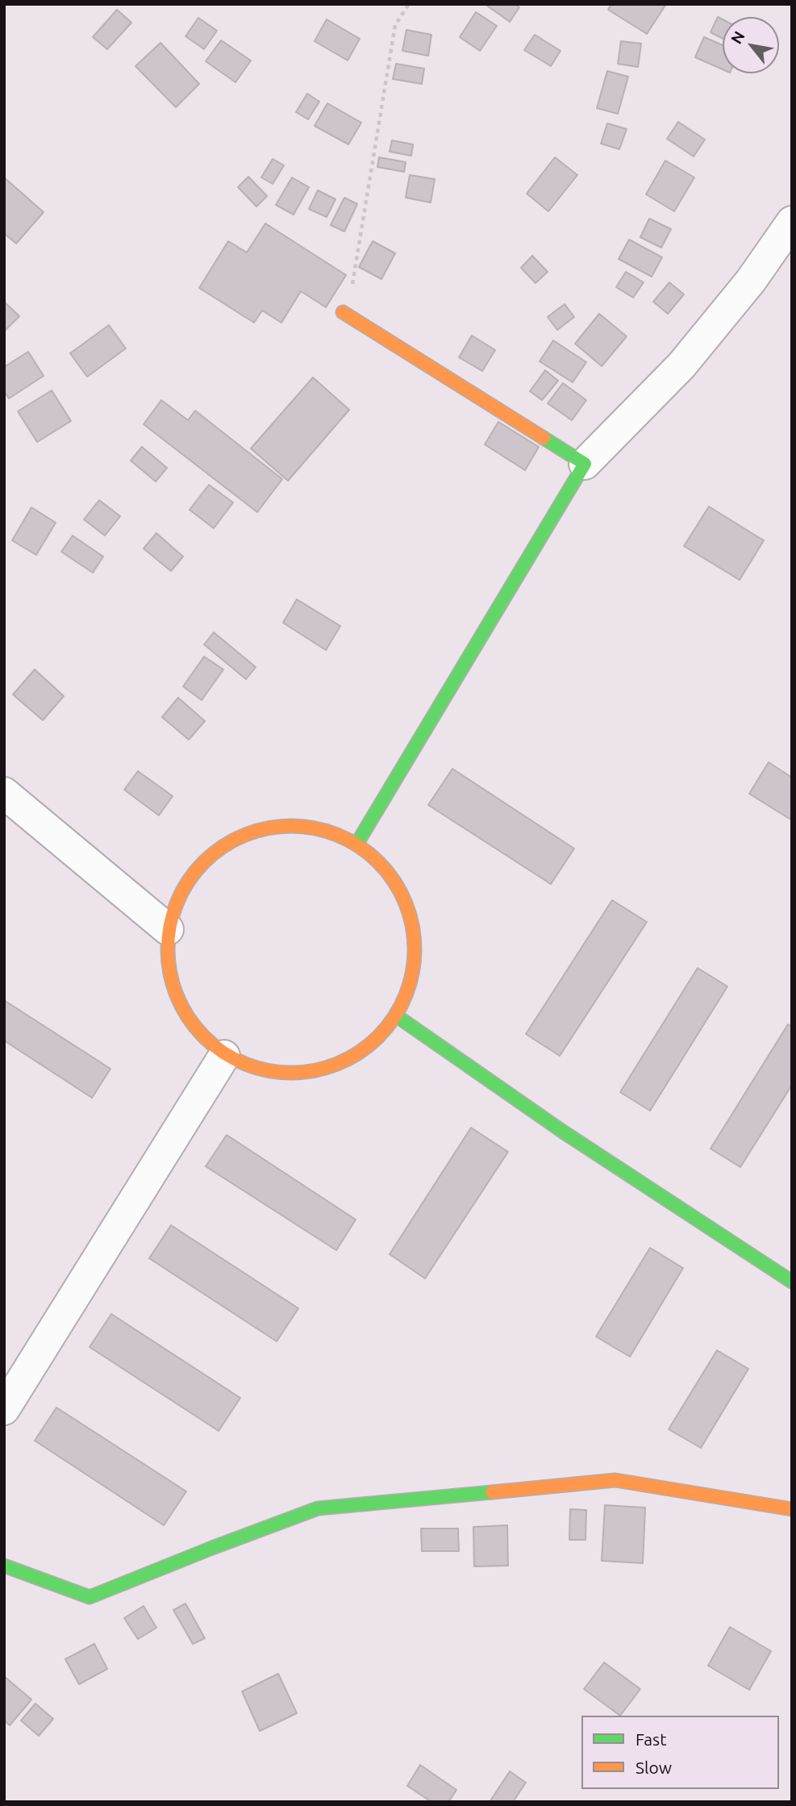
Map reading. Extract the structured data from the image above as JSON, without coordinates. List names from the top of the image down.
{
  "legend": ["Fast", "Slow"],
  "north": "top left"
}
